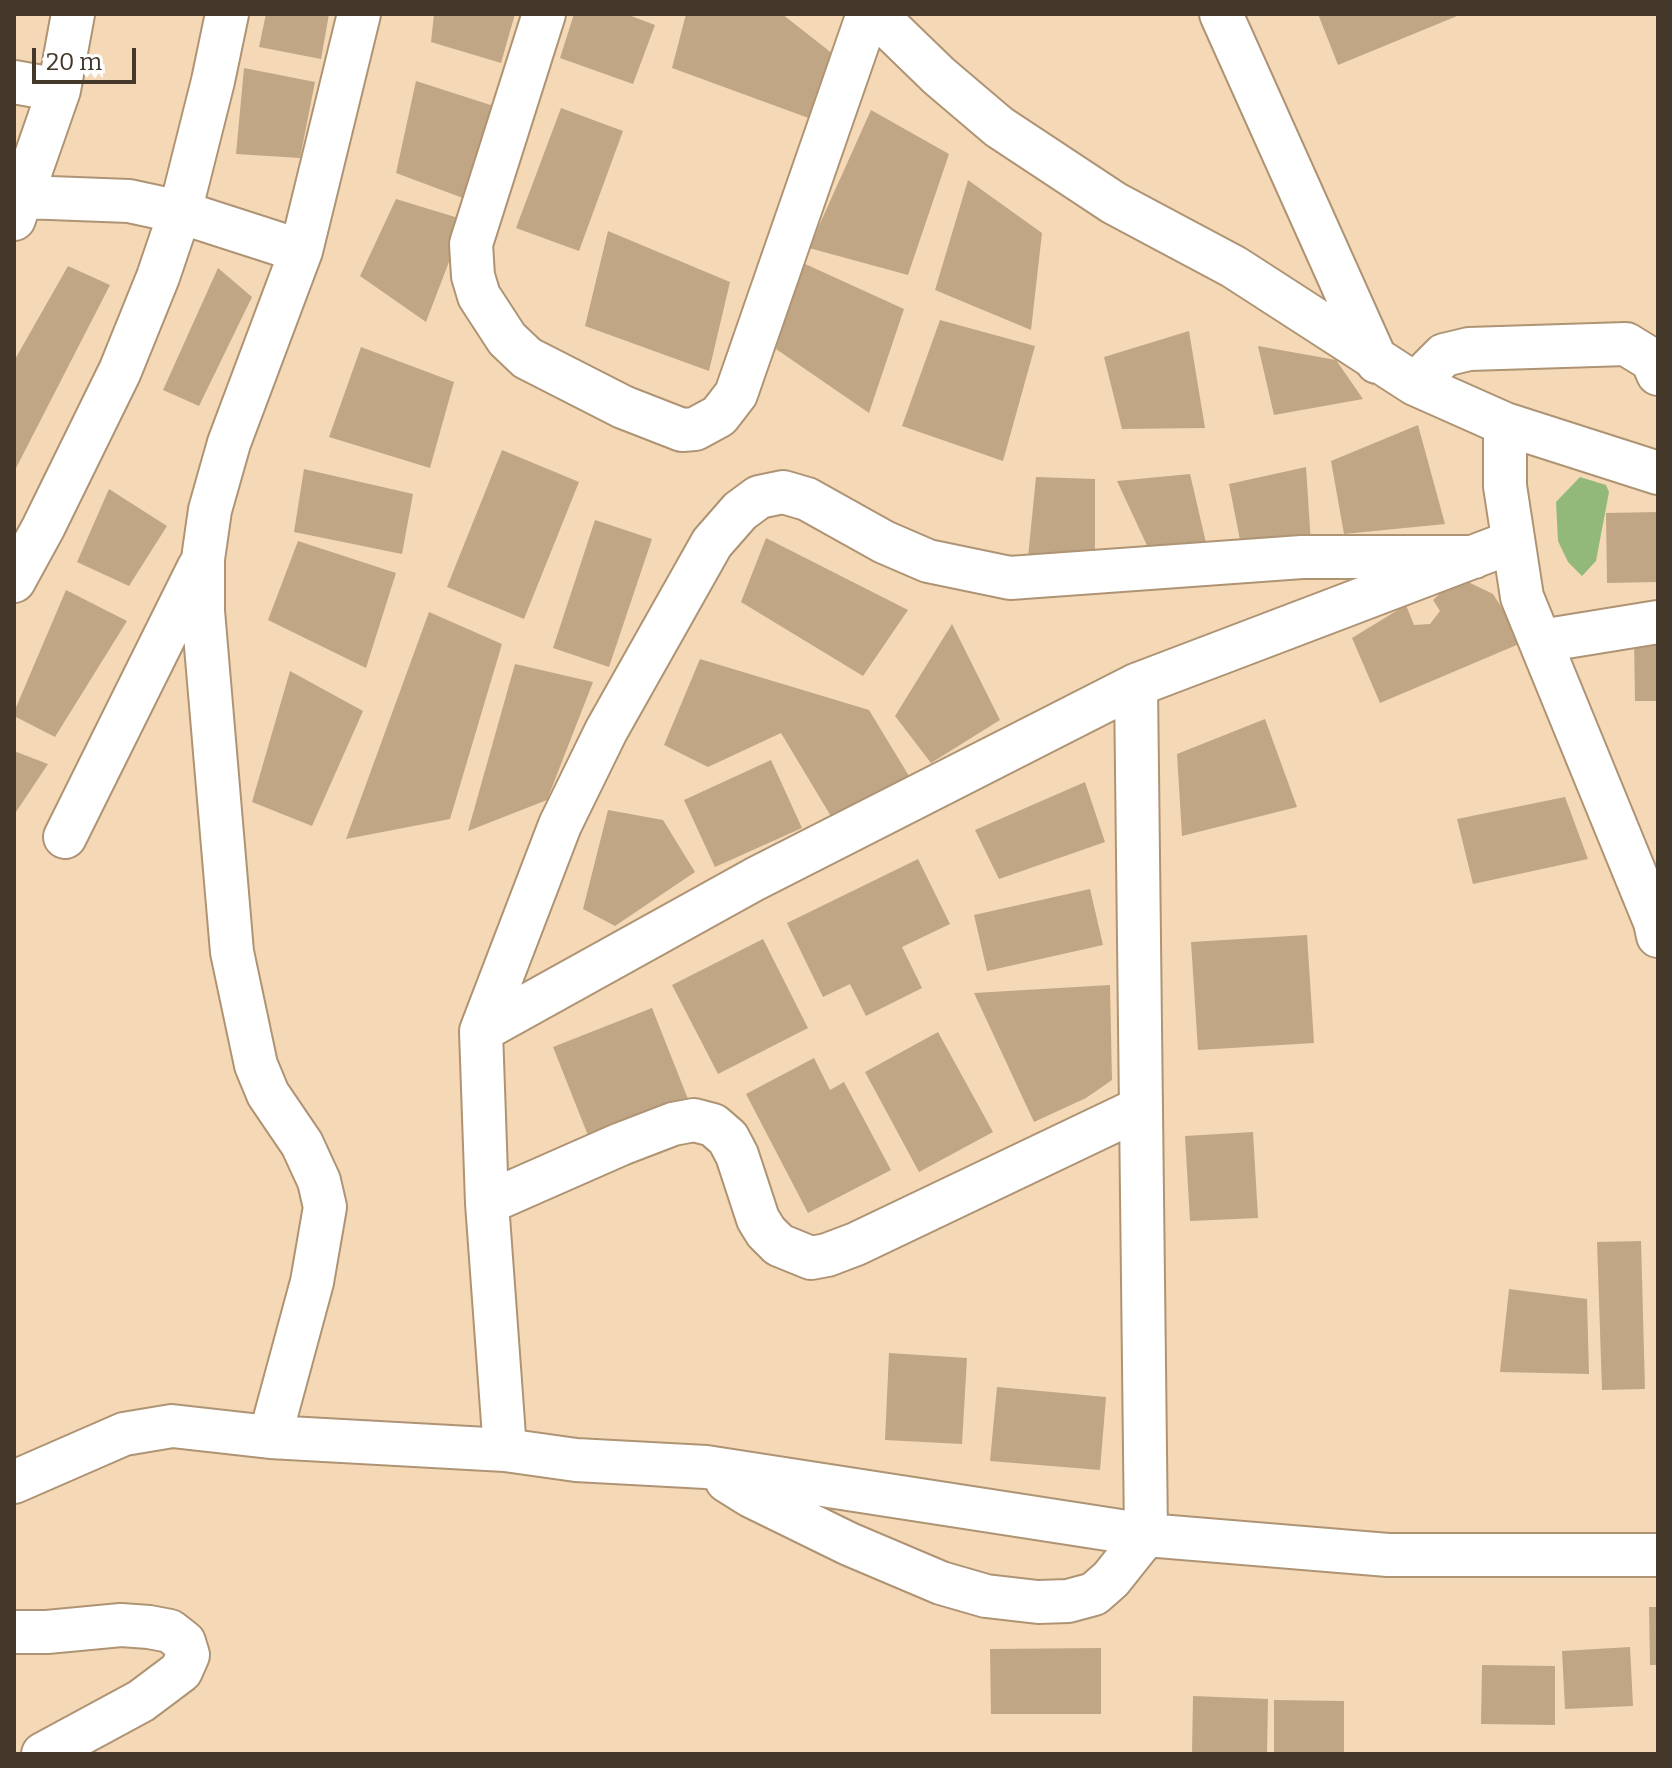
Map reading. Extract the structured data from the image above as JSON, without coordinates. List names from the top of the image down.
{
  "scale_bar": "20 m"
}
